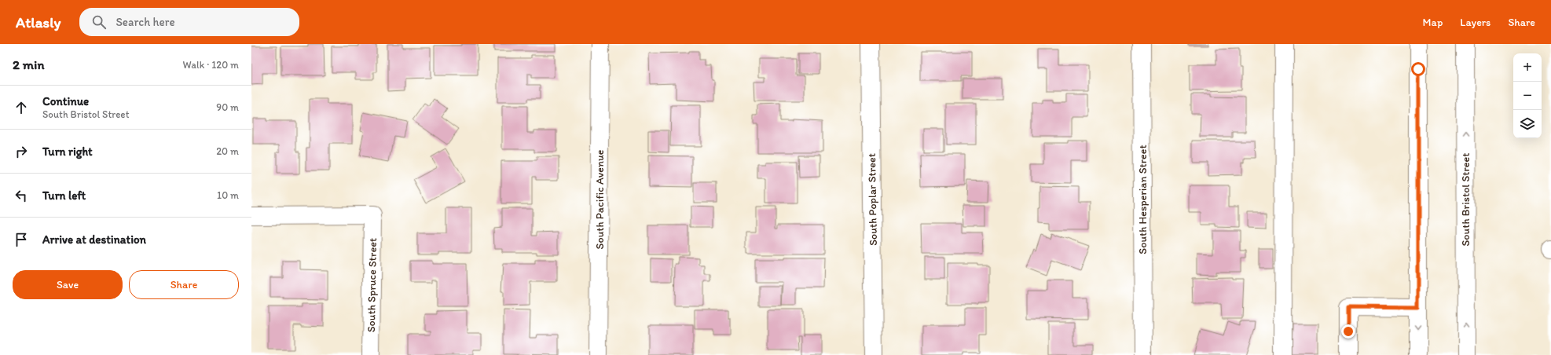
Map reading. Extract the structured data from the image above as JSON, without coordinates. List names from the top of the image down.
{
  "streets": {
    "street": [
      "South Pacific Avenue",
      "South Poplar Street",
      "South Hesperian Street",
      "South Bristol Street",
      "South Spruce Street"
    ]
  },
  "page": {
    "header": "Atlasly",
    "search": "Search here",
    "nav": ["Map", "Layers", "Share"],
    "heading": ["2 min", "Walk · 120 m"],
    "map_buttons": ["+", "−"],
    "list": [
      ["Continue", "South Bristol Street", "90 m"],
      ["Turn right", "20 m"],
      ["Turn left", "10 m"],
      "Arrive at destination"
    ],
    "buttons": ["Save", "Share"]
  }
}
